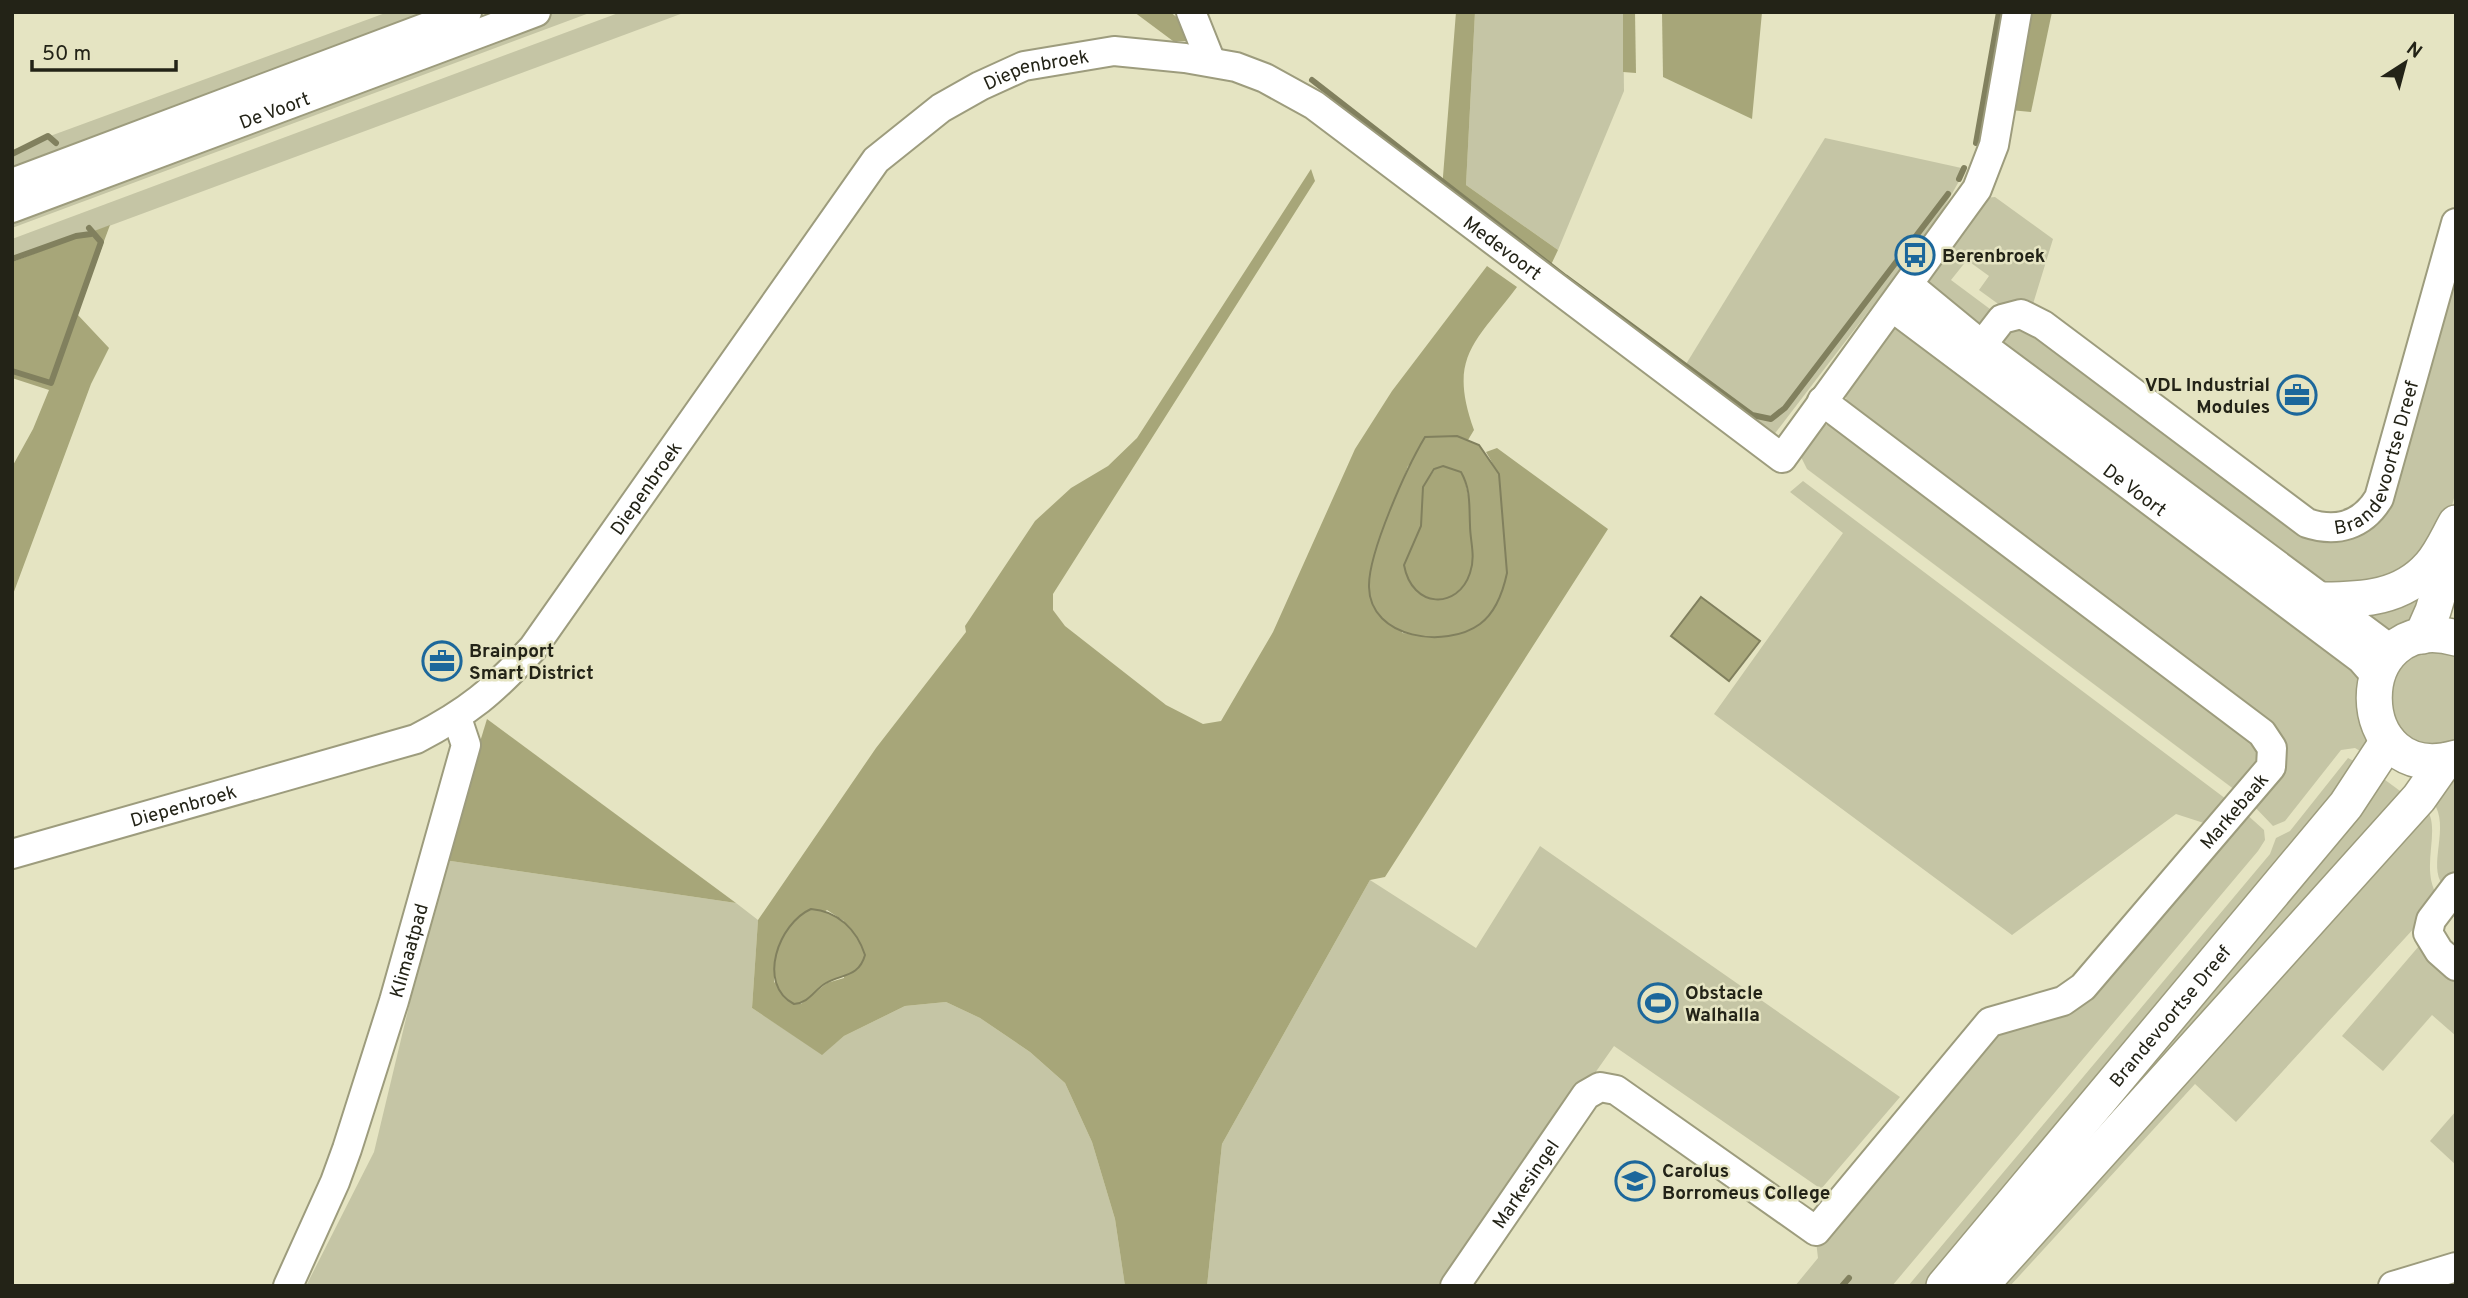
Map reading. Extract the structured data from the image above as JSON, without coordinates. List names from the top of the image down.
{
  "streets": {
    "main road": ["Brandevoortse Dreef"],
    "street": [
      "Diepenbroek",
      "De Voort",
      "Medevoort",
      "Markebaak",
      "Klimaatpad",
      "Markesingel"
    ]
  },
  "crossings": [
    ["Diepenbroek", "Medevoort"],
    ["Diepenbroek", "Klimaatpad"],
    ["De Voort", "Brandevoortse Dreef"],
    ["Medevoort", "Markebaak"],
    ["Markebaak", "Markesingel"]
  ],
  "places": {
    "bus stop": ["Berenbroek"],
    "office": ["VDL Industrial Modules", "Brainport Smart District"],
    "sports": ["Obstacle Walhalla"],
    "school or university": ["Carolus Borromeus College"]
  },
  "scale_bar": "50 m",
  "north": "top right"
}
